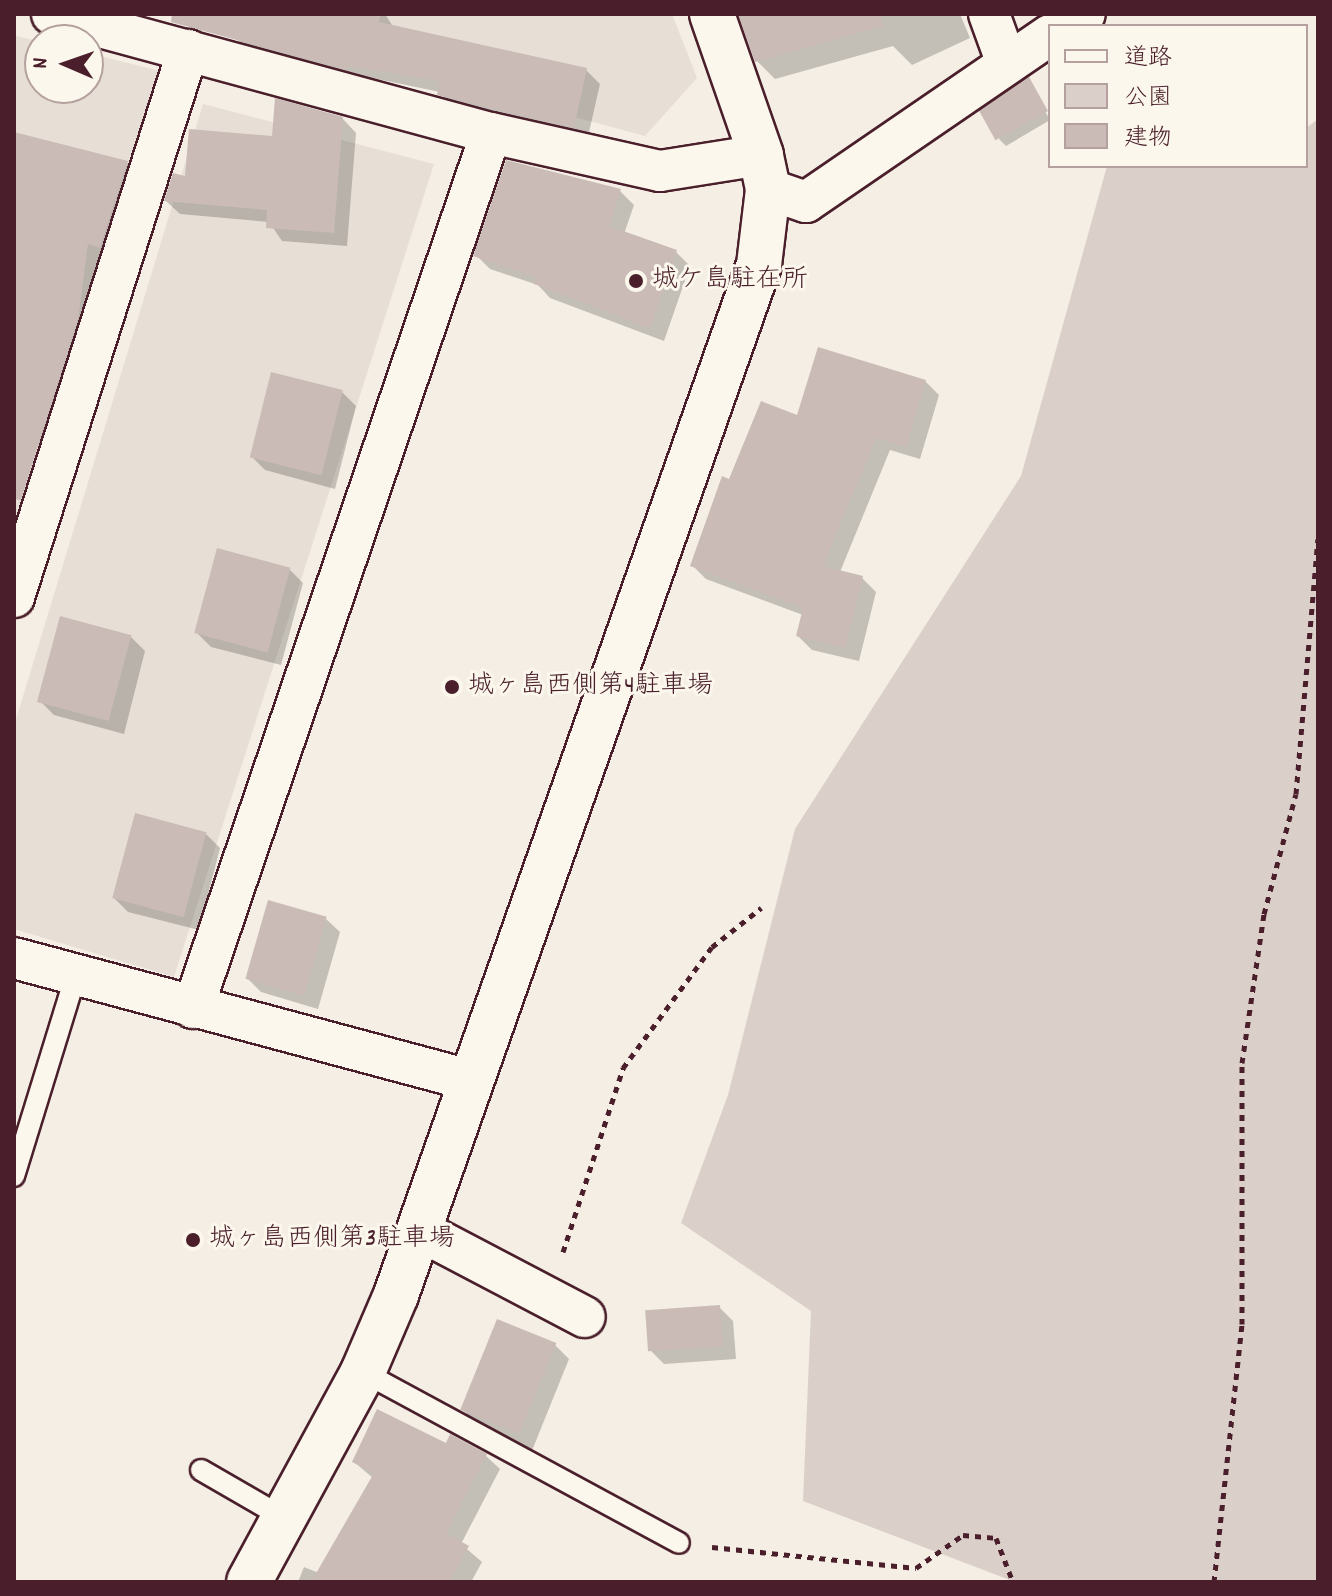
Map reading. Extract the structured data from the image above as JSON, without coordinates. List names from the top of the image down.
{
  "places": ["城ケ島駐在所", "城ヶ島西側第4駐車場", "城ヶ島西側第3駐車場"],
  "legend": ["道路", "公園", "建物"],
  "north": "left"
}
